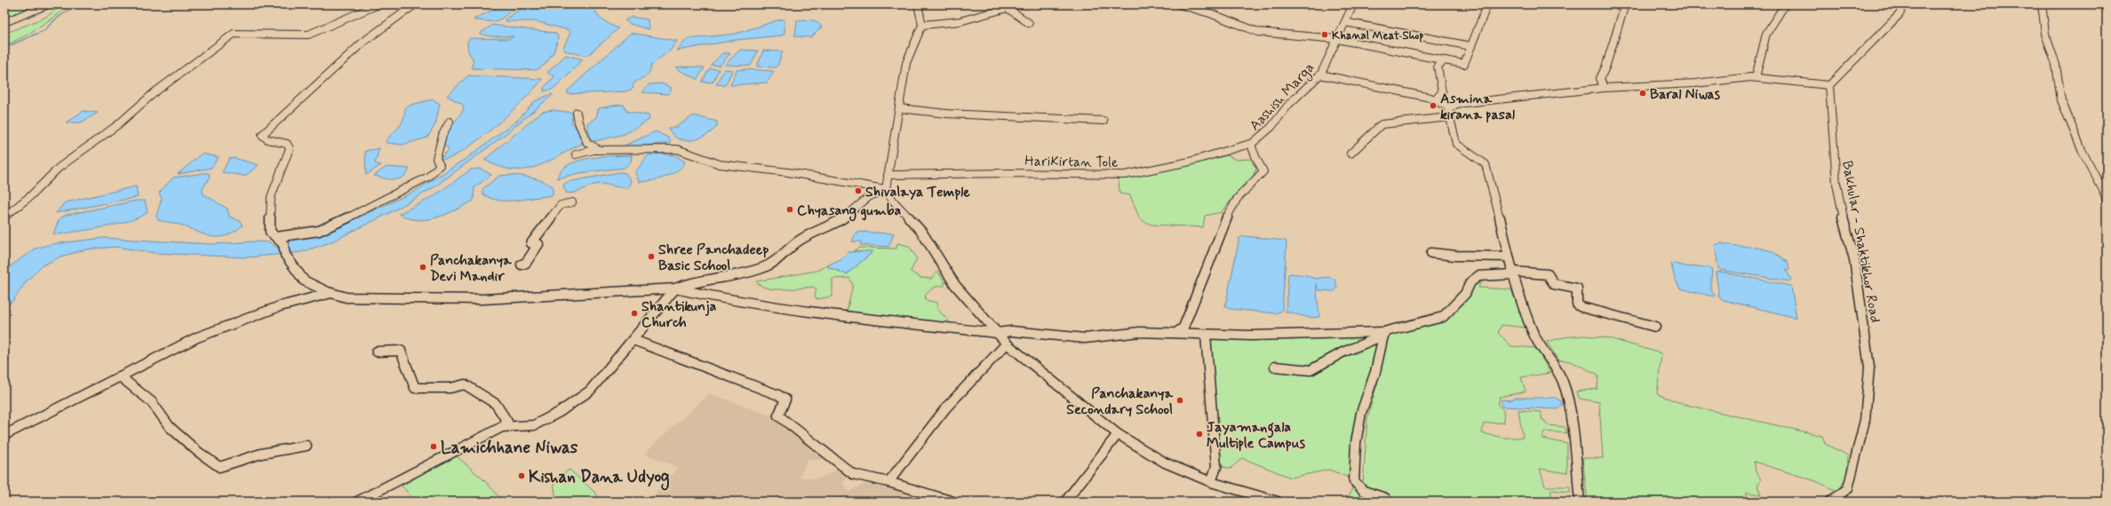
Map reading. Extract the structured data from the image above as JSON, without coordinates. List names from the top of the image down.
{
  "streets": {
    "street": ["Aashish Marga", "HariKirtan Tole", "Bakhular - Shaktikhor Road"]
  },
  "crossings": [
    ["Aashish Marga", "HariKirtan Tole"]
  ],
  "places": [
    "Khanal Meat Shop",
    "Baral Niwas",
    "Asmina kirana pasal",
    "Shivalaya Temple",
    "Chyasang gumba",
    "Shree Panchadeep Basic School",
    "Panchakanya Devi Mandir",
    "Shantikunja Church",
    "Panchakanya Secondary School",
    "Jayamangala Multiple Campus",
    "Lamichhane Niwas",
    "Kishan Dana Udyog"
  ]
}
